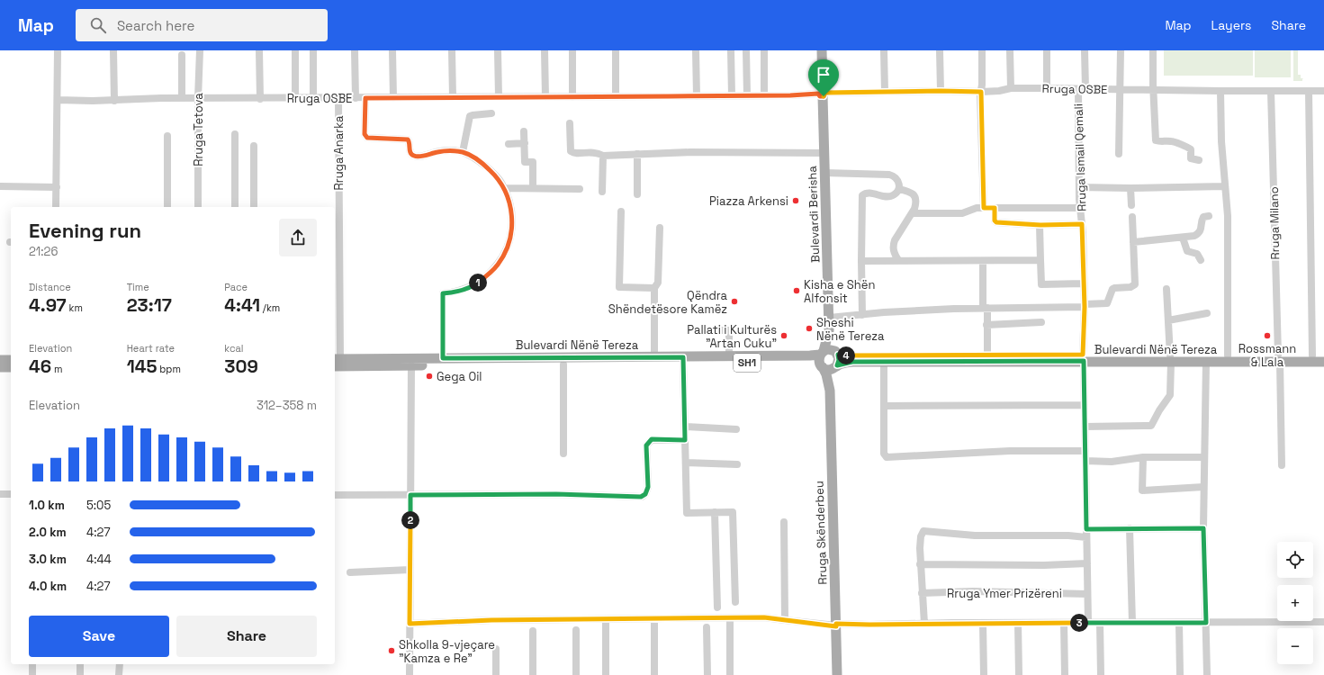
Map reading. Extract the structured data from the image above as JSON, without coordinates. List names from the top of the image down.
{
  "streets": {
    "main road": [
      "Bulevardi Berisha",
      "Bulevardi Nënë Tereza",
      "SH1",
      "Rruga Skënderbeu"
    ],
    "street": [
      "Rruga OSBE",
      "Rruga Tetova",
      "Rruga Anarka",
      "Rruga Ismail Qemali",
      "Rruga Milano",
      "Rruga Ymer Prizëreni"
    ]
  },
  "crossings": [
    ["Rruga OSBE", "Rruga Tetova"],
    ["Rruga OSBE", "Rruga Anarka"],
    ["Rruga OSBE", "Rruga Ismail Qemali"],
    ["Rruga OSBE", "Bulevardi Berisha"],
    ["Rruga OSBE", "Rruga Milano"],
    ["Rruga Anarka", "Bulevardi Nënë Tereza"],
    ["Rruga Ismail Qemali", "Bulevardi Nënë Tereza"],
    ["Rruga Ismail Qemali", "Rruga Ymer Prizëreni"],
    ["Bulevardi Berisha", "Bulevardi Nënë Tereza"],
    ["Bulevardi Berisha", "Rruga Skënderbeu"],
    ["Rruga Milano", "Bulevardi Nënë Tereza"],
    ["Bulevardi Nënë Tereza", "Rruga Skënderbeu"]
  ],
  "places": [
    "Piazza Arkensi",
    "Kisha e Shën Alfonsit",
    "Qëndra Shëndetësore Kamëz",
    "Sheshi Nënë Tereza",
    "Pallati i Kulturës \"Artan Cuku\"",
    "Rossmann & Lala",
    "Gega Oil",
    "Shkolla 9-vjeçare \"Kamza e Re\""
  ],
  "page": {
    "header": "Map",
    "search": "Search here",
    "nav": ["Map", "Layers", "Share"],
    "heading": ["Evening run", "21:26"],
    "stats": [
      ["Distance", "4.97 km"],
      ["Time", "23:17"],
      ["Pace", "4:41 /km"],
      ["Elevation", "46 m"],
      ["Heart rate", "145 bpm"],
      ["kcal", "309"]
    ],
    "pins": [
      "1",
      "4",
      "2",
      "3"
    ],
    "chart": ["Elevation", "312–358 m"],
    "list": [
      {
        "name": "1.0 km",
        "note": "5:05"
      },
      {
        "name": "2.0 km",
        "note": "4:27"
      },
      {
        "name": "3.0 km",
        "note": "4:44"
      },
      {
        "name": "4.0 km",
        "note": "4:27"
      }
    ],
    "map_buttons": ["+", "−"],
    "buttons": ["Save", "Share"]
  }
}
